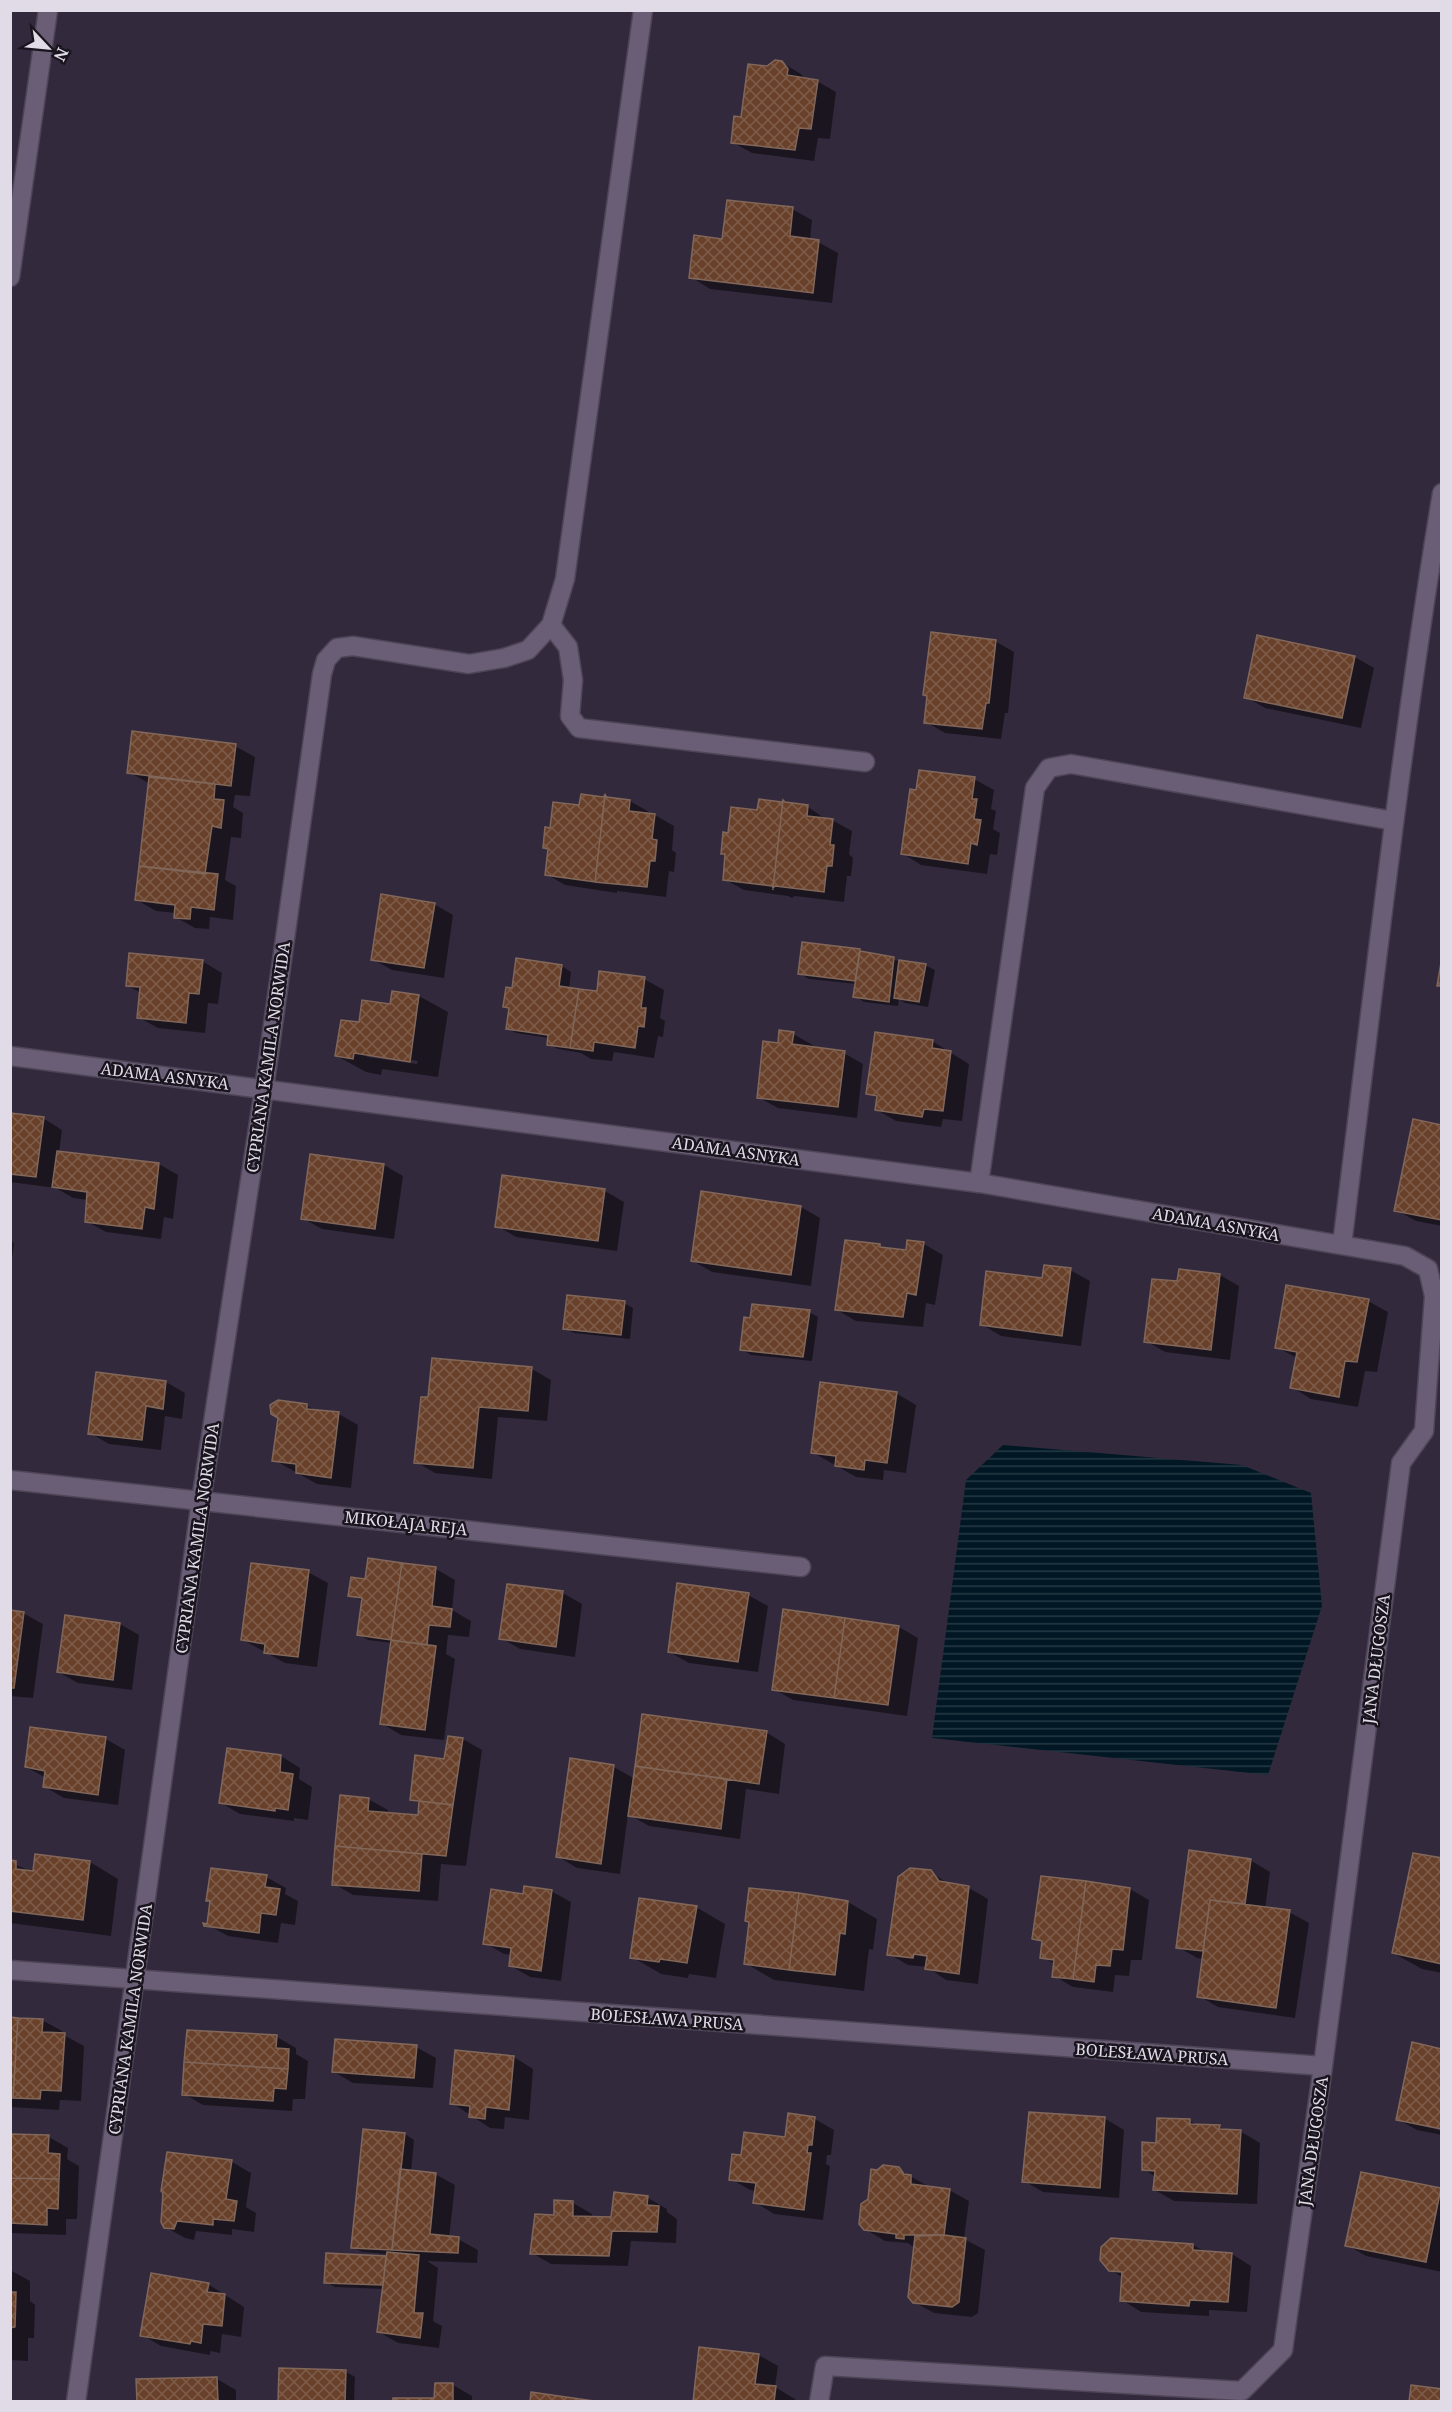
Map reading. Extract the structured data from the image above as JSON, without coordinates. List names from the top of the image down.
{
  "streets": {
    "street": [
      "CYPRIANA KAMILA NORWIDA",
      "ADAMA ASNYKA",
      "MIKOŁAJA REJA",
      "JANA DŁUGOSZA",
      "BOLESŁAWA PRUSA"
    ]
  },
  "crossings": [
    ["CYPRIANA KAMILA NORWIDA", "ADAMA ASNYKA"],
    ["CYPRIANA KAMILA NORWIDA", "MIKOŁAJA REJA"],
    ["CYPRIANA KAMILA NORWIDA", "BOLESŁAWA PRUSA"],
    ["ADAMA ASNYKA", "JANA DŁUGOSZA"],
    ["JANA DŁUGOSZA", "BOLESŁAWA PRUSA"]
  ],
  "north": "bottom right"
}
